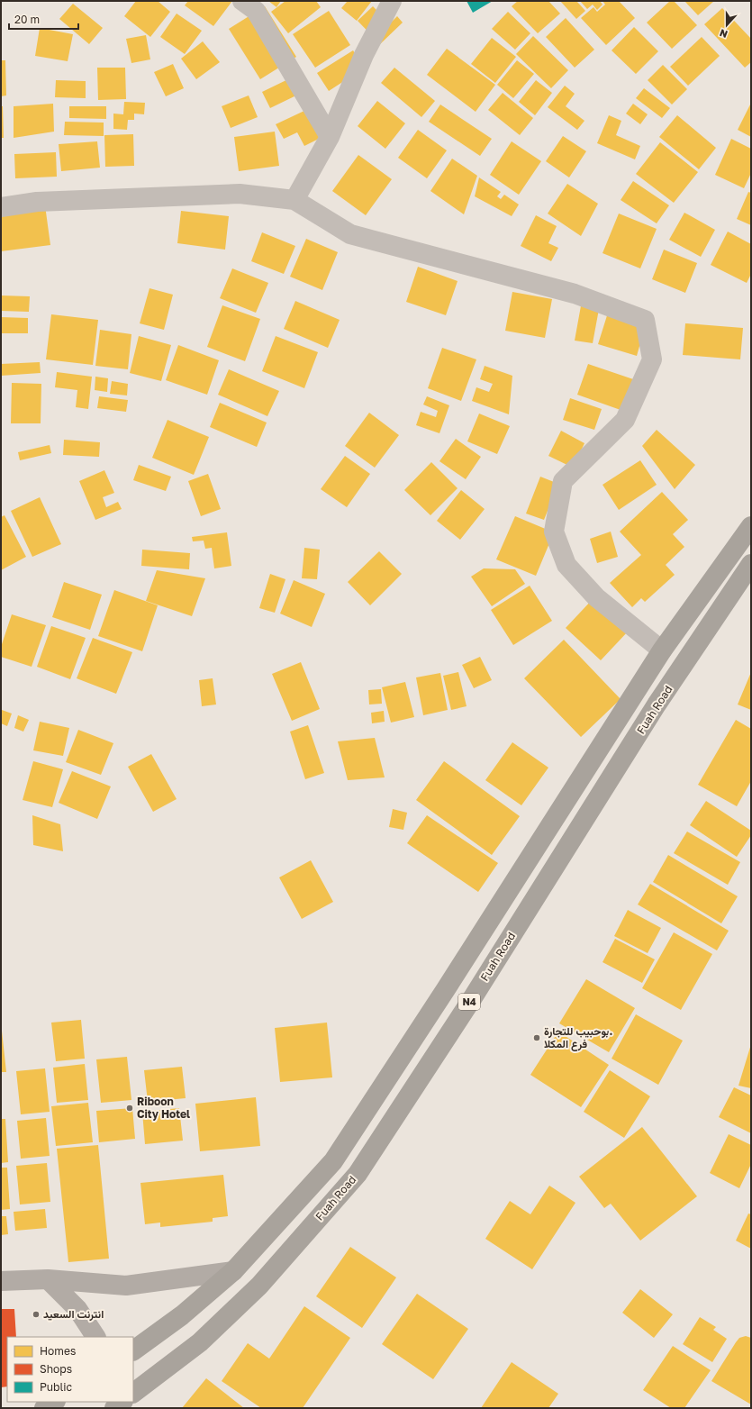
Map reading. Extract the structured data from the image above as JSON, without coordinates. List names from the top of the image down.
{
  "streets": {
    "highway": ["Fuah Road", "N4"]
  },
  "places": ["بوحبيب للتجارة. فرع المكلا", "Riboon City Hotel", "انترنت السعيد"],
  "legend": ["Homes", "Shops", "Public"],
  "scale_bar": "20 m",
  "north": "bottom"
}
